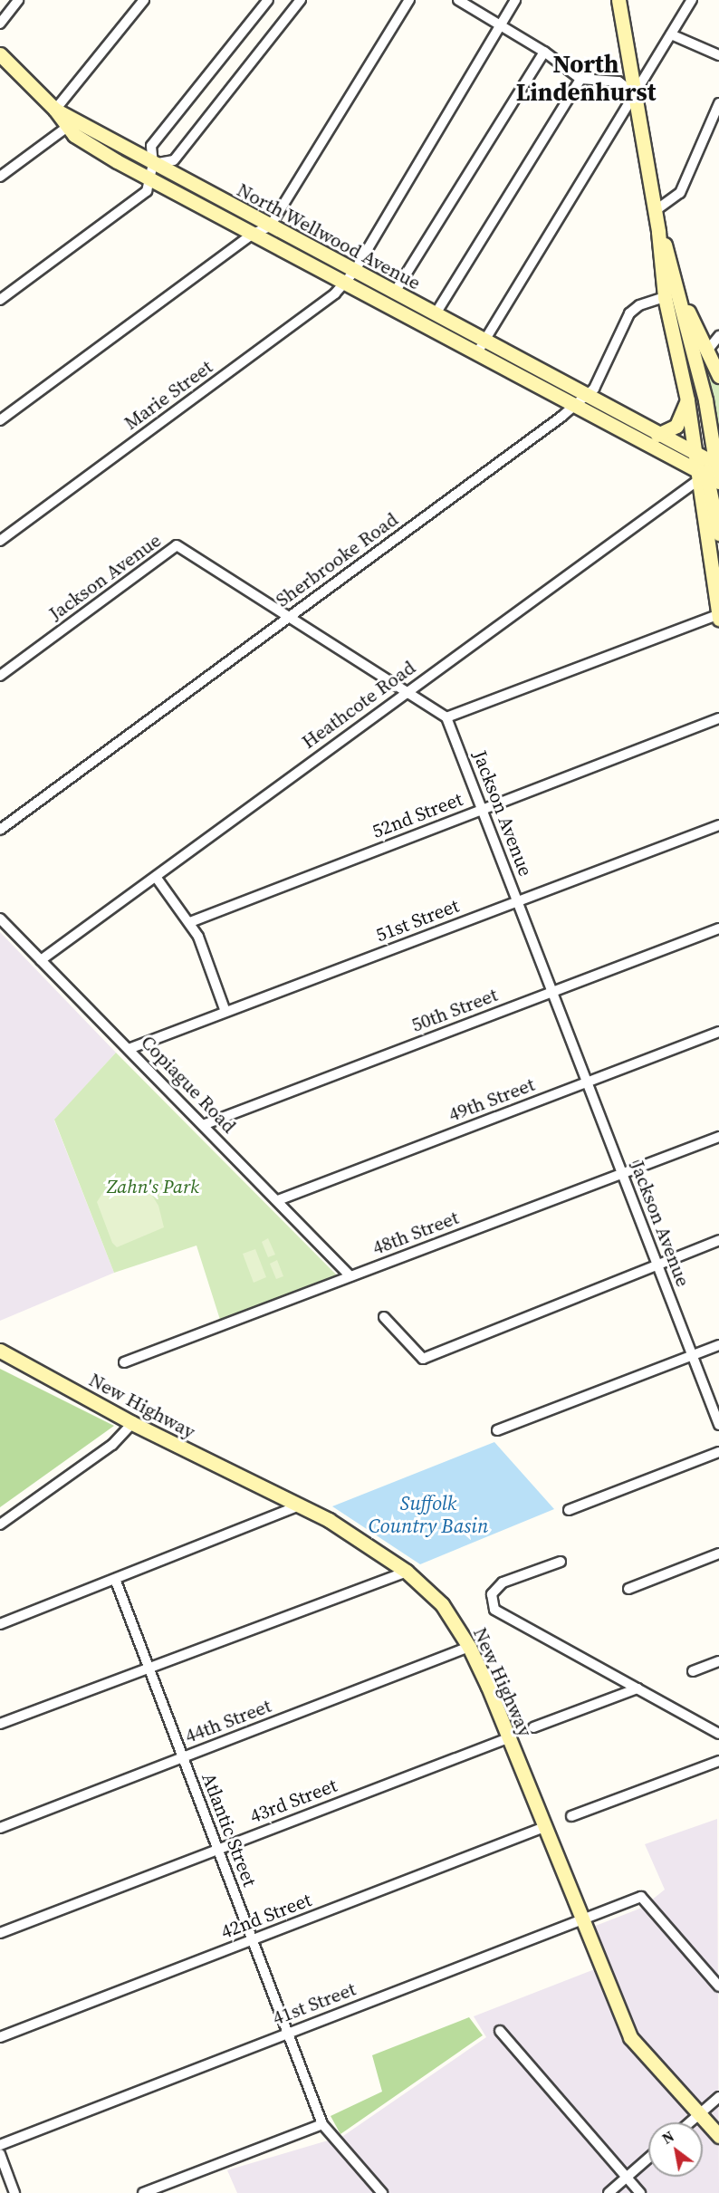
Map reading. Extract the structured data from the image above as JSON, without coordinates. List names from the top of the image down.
{
  "streets": {
    "main road": ["North Wellwood Avenue", "New Highway"],
    "street": [
      "Marie Street",
      "Sherbrooke Road",
      "Jackson Avenue",
      "Heathcote Road",
      "52nd Street",
      "51st Street",
      "50th Street",
      "Copiague Road",
      "49th Street",
      "48th Street",
      "44th Street",
      "43rd Street",
      "Atlantic Street",
      "42nd Street",
      "41st Street"
    ]
  },
  "crossings": [
    ["North Wellwood Avenue", "Marie Street"],
    ["North Wellwood Avenue", "Sherbrooke Road"],
    ["Sherbrooke Road", "Jackson Avenue"],
    ["Jackson Avenue", "Heathcote Road"],
    ["Jackson Avenue", "52nd Street"],
    ["Jackson Avenue", "51st Street"],
    ["Jackson Avenue", "50th Street"],
    ["Jackson Avenue", "49th Street"],
    ["Jackson Avenue", "48th Street"],
    ["Heathcote Road", "Copiague Road"],
    ["51st Street", "Copiague Road"],
    ["50th Street", "Copiague Road"],
    ["Copiague Road", "49th Street"],
    ["Copiague Road", "48th Street"],
    ["New Highway", "44th Street"],
    ["New Highway", "43rd Street"],
    ["New Highway", "42nd Street"],
    ["New Highway", "41st Street"],
    ["44th Street", "Atlantic Street"],
    ["43rd Street", "Atlantic Street"],
    ["Atlantic Street", "42nd Street"],
    ["Atlantic Street", "41st Street"]
  ],
  "districts": ["North Lindenhurst"],
  "water": ["Suffolk Country Basin"],
  "parks": ["Zahn's Park"],
  "north": "top left"
}
